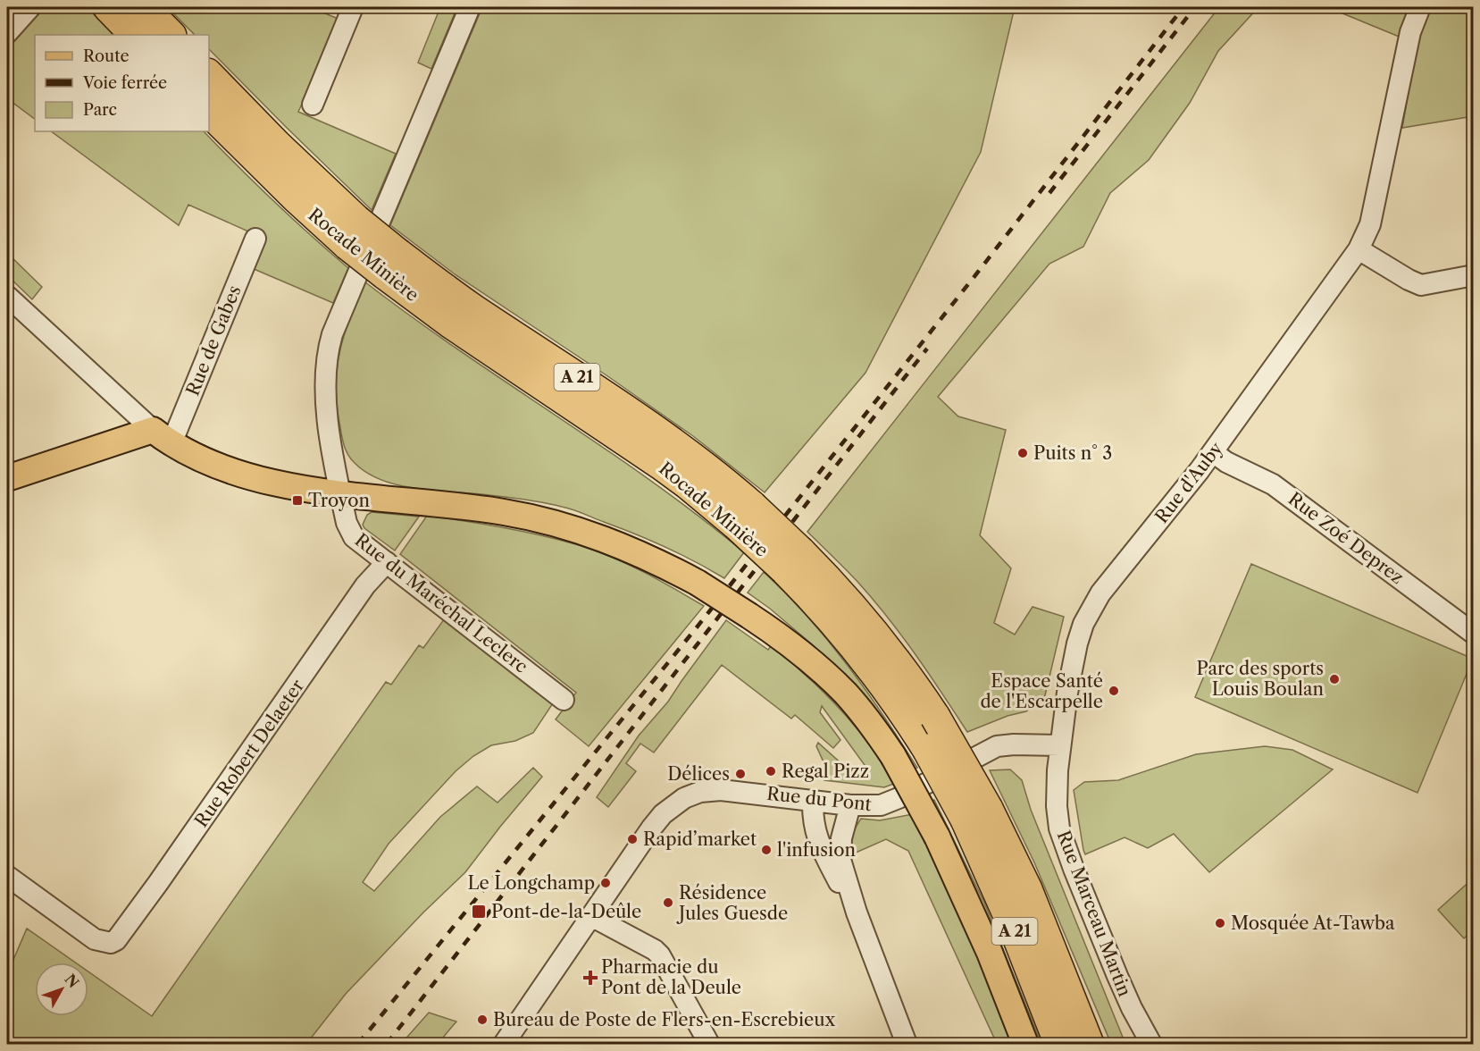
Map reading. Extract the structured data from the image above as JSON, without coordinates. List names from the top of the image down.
{
  "streets": {
    "highway": ["Rocade Minière", "A 21"],
    "street": [
      "Rue de Gabes",
      "Rue d'Auby",
      "Rue Zoé Deprez",
      "Rue du Maréchal Leclerc",
      "Rue Robert Delaeter",
      "Rue du Pont",
      "Rue Marceau Martin"
    ]
  },
  "crossings": [
    ["Rue d'Auby", "Rue Zoé Deprez"],
    ["Rue d'Auby", "Rue du Pont"],
    ["Rue d'Auby", "Rue Marceau Martin"],
    ["Rue du Maréchal Leclerc", "Rue Robert Delaeter"],
    ["Rue du Pont", "Rue Marceau Martin"]
  ],
  "places": {
    "other": [
      "Puits n° 3",
      "Parc des sports Louis Boulan",
      "Espace Santé de l'Escarpelle",
      "Regal Pizz",
      "Délices",
      "Rapid’market",
      "l'infusion",
      "Le Longchamp",
      "Résidence Jules Guesde",
      "Mosquée At-Tawba",
      "Bureau de Poste de Flers-en-Escrebieux"
    ],
    "transit": ["Troyon", "Pont-de-la-Deûle"],
    "health": ["Pharmacie du Pont de la Deule"]
  },
  "legend": ["Route", "Voie ferrée", "Parc"],
  "north": "top right"
}
